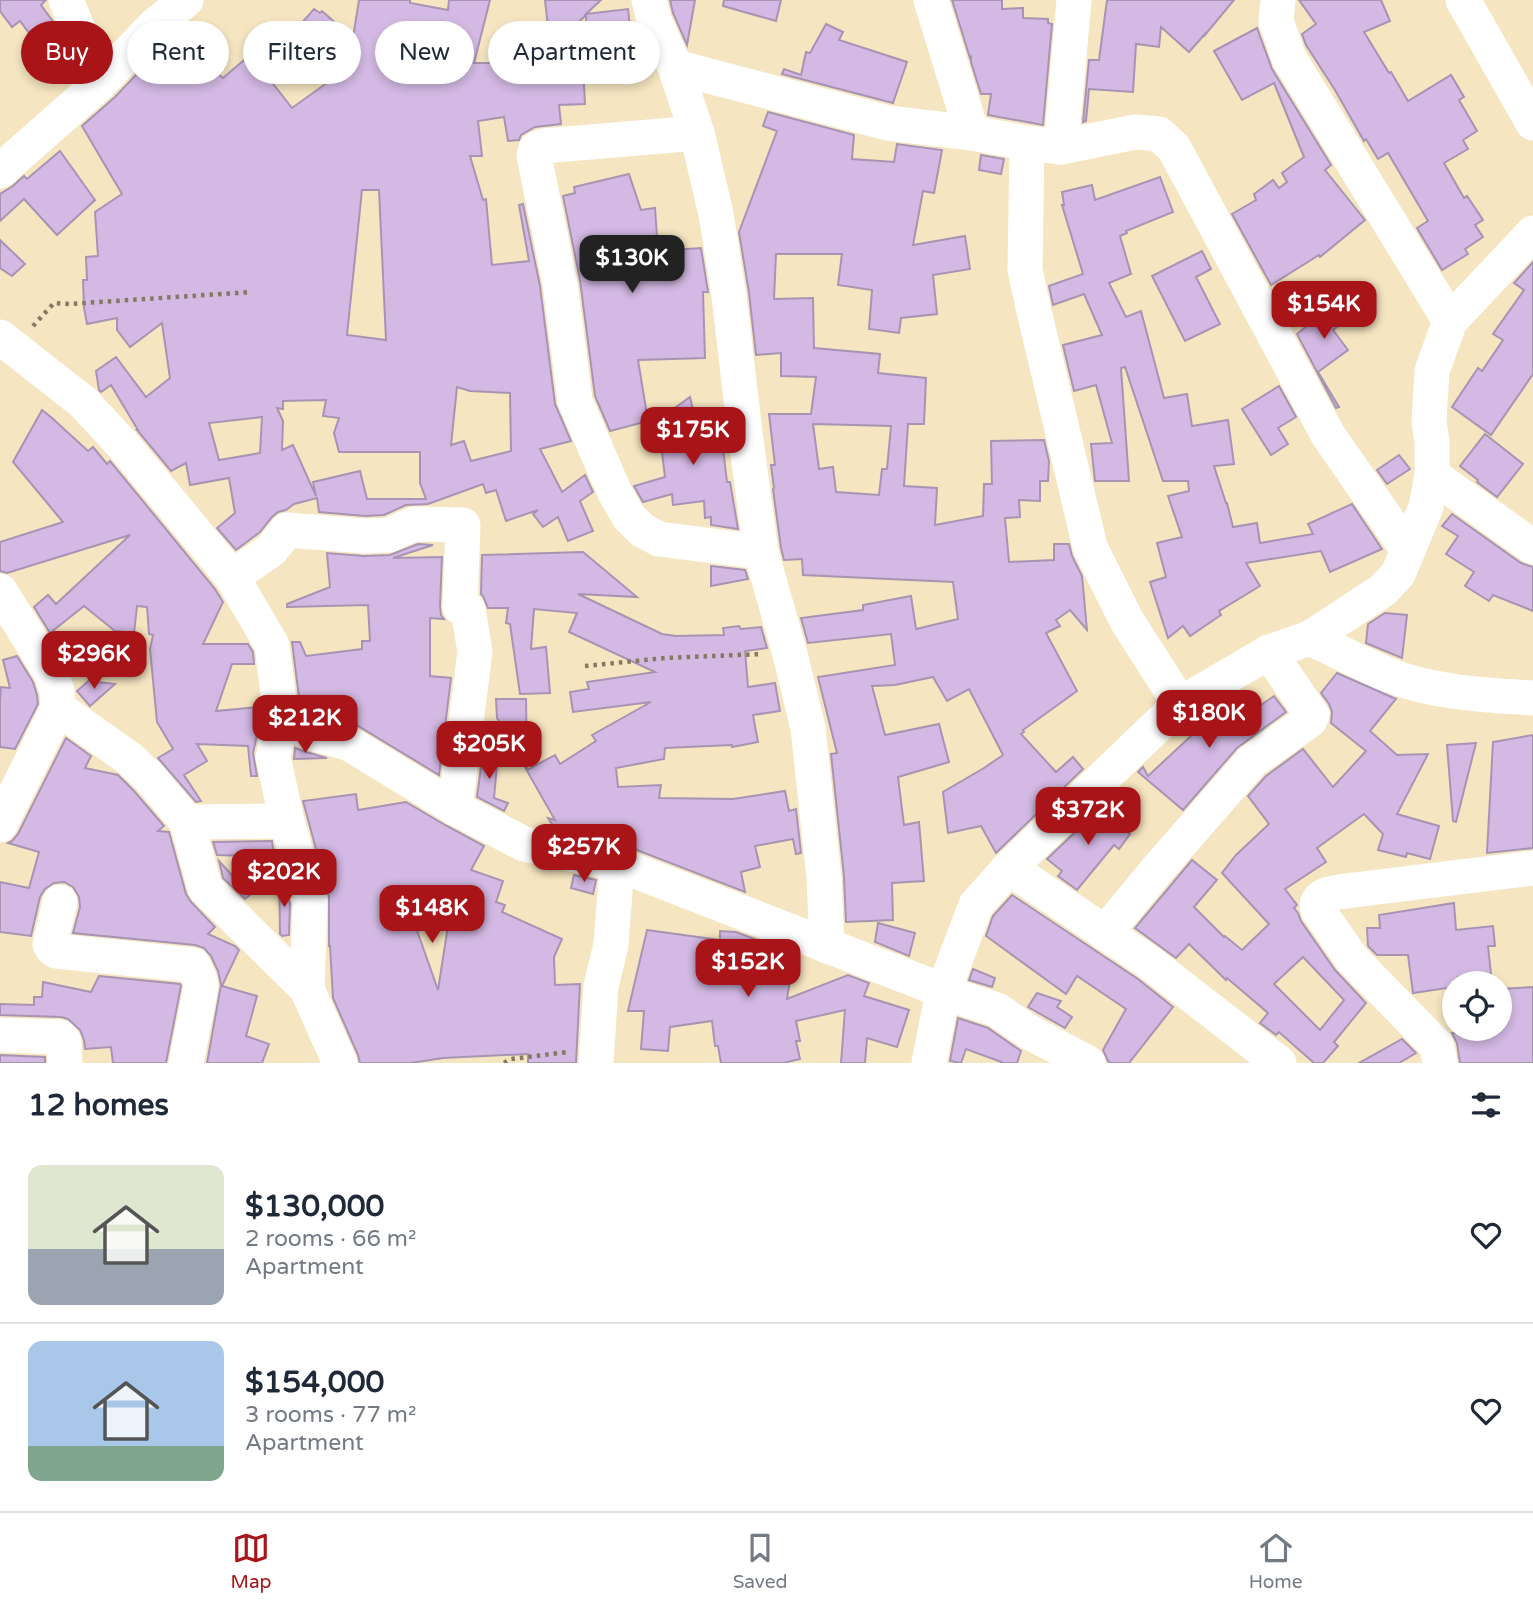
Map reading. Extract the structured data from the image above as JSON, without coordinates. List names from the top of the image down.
{
  "page": {
    "chip": [
      "Buy",
      "Rent",
      "Filters",
      "New",
      "Apartment"
    ],
    "price": [
      "$130K",
      "$154K",
      "$175K",
      "$296K",
      "$180K",
      "$212K",
      "$205K",
      "$372K",
      "$257K",
      "$202K",
      "$148K",
      "$152K"
    ],
    "heading": "12 homes",
    "list": [
      {
        "name": "$130,000",
        "note": "2 rooms · 66 m² · Apartment"
      },
      {
        "name": "$154,000",
        "note": "3 rooms · 77 m² · Apartment"
      }
    ],
    "tabs": ["Map", "Saved", "Home"]
  }
}
